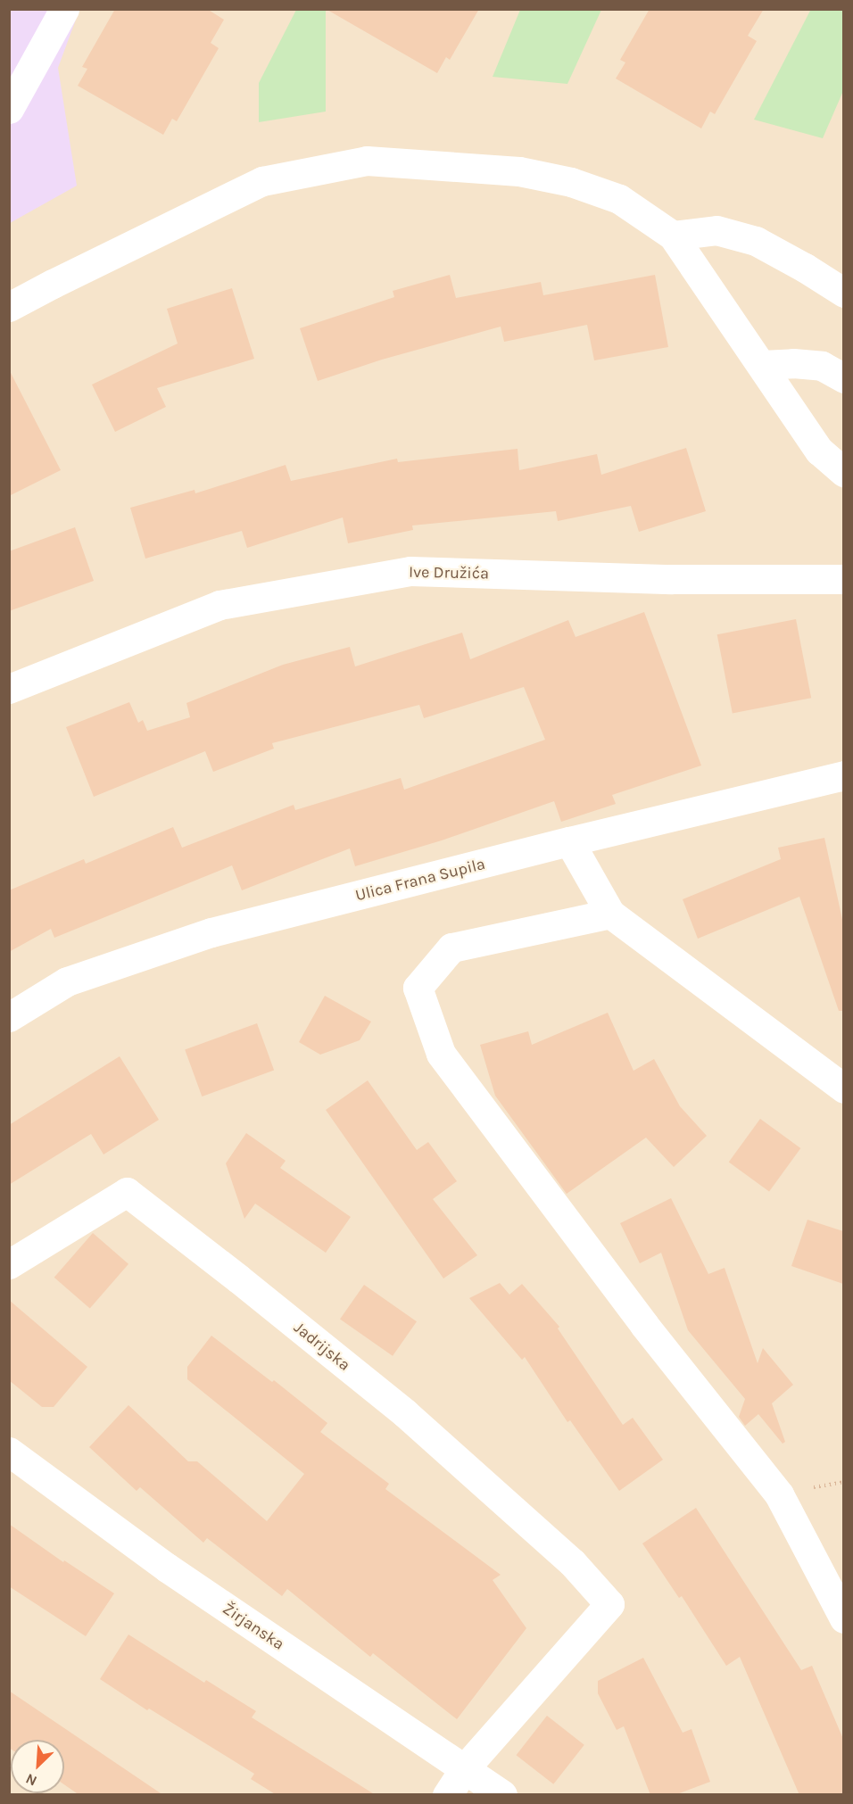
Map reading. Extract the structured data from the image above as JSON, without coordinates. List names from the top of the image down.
{
  "streets": {
    "street": [
      "Ive Družića",
      "Ulica Frana Supila",
      "Jadrijska",
      "Žirjanska"
    ]
  },
  "crossings": [
    ["Jadrijska", "Žirjanska"]
  ],
  "north": "bottom left"
}
